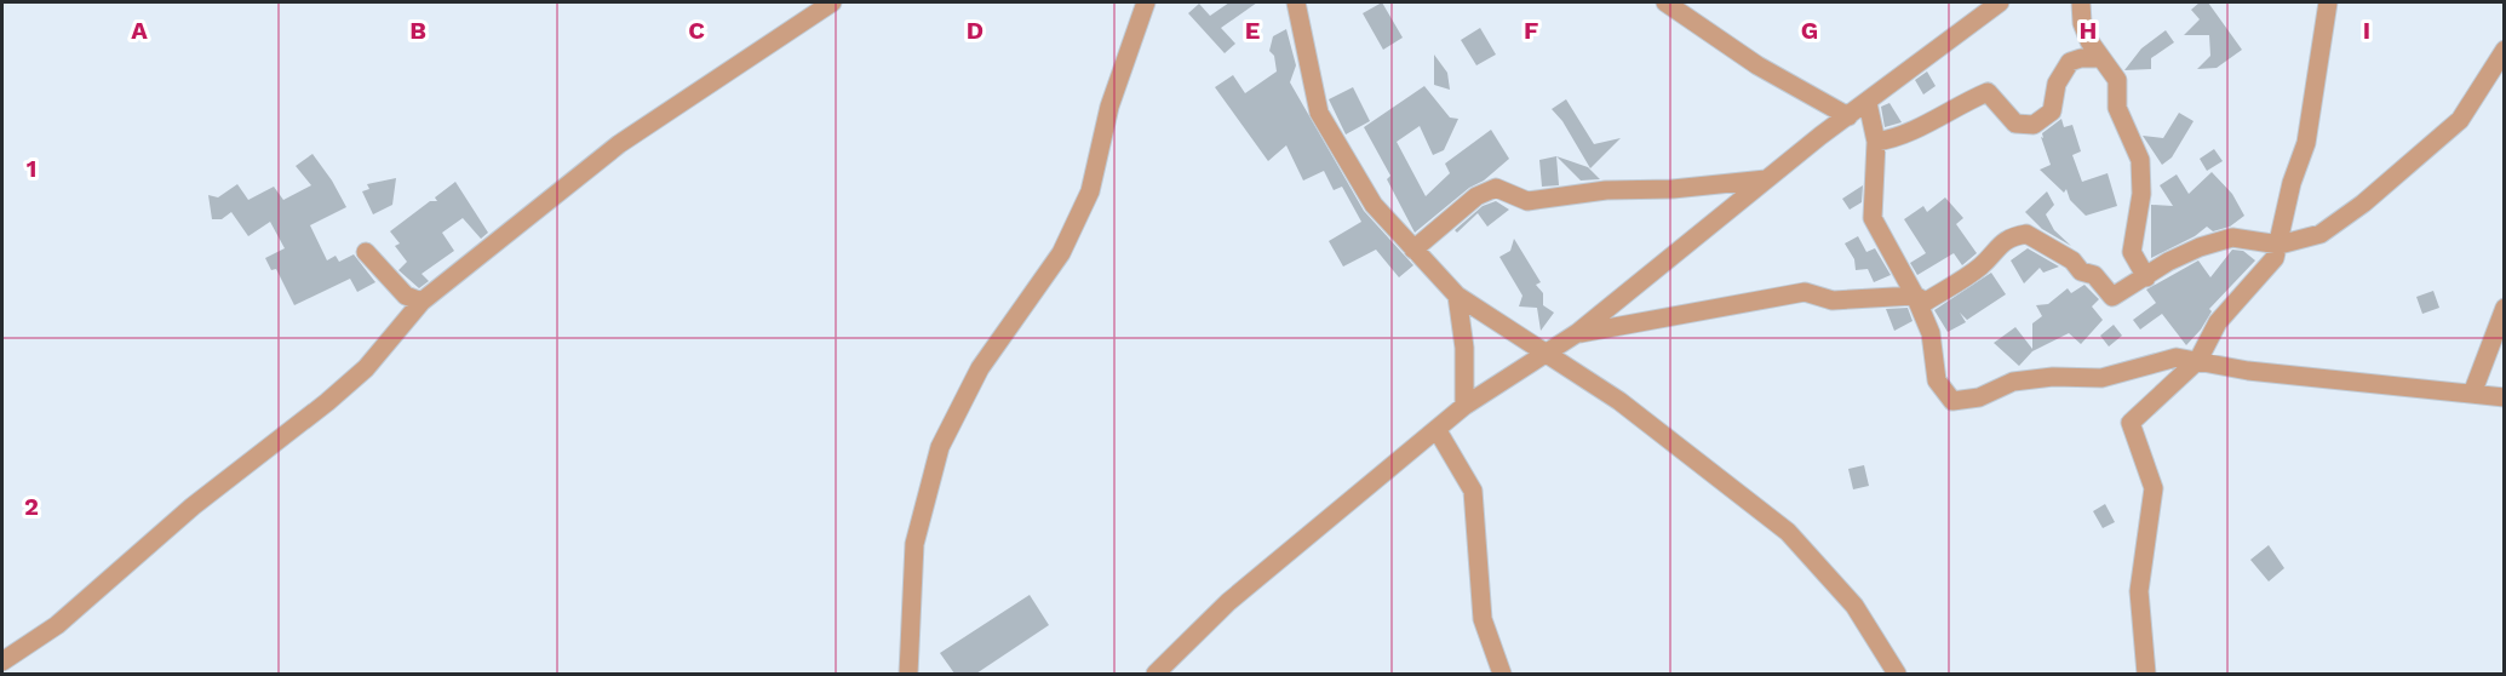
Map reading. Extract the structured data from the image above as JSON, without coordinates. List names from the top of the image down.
{
  "grid": {
    "columns": [
      "A",
      "B",
      "C",
      "D",
      "E",
      "F",
      "G",
      "H",
      "I"
    ],
    "rows": ["1", "2"]
  }
}
